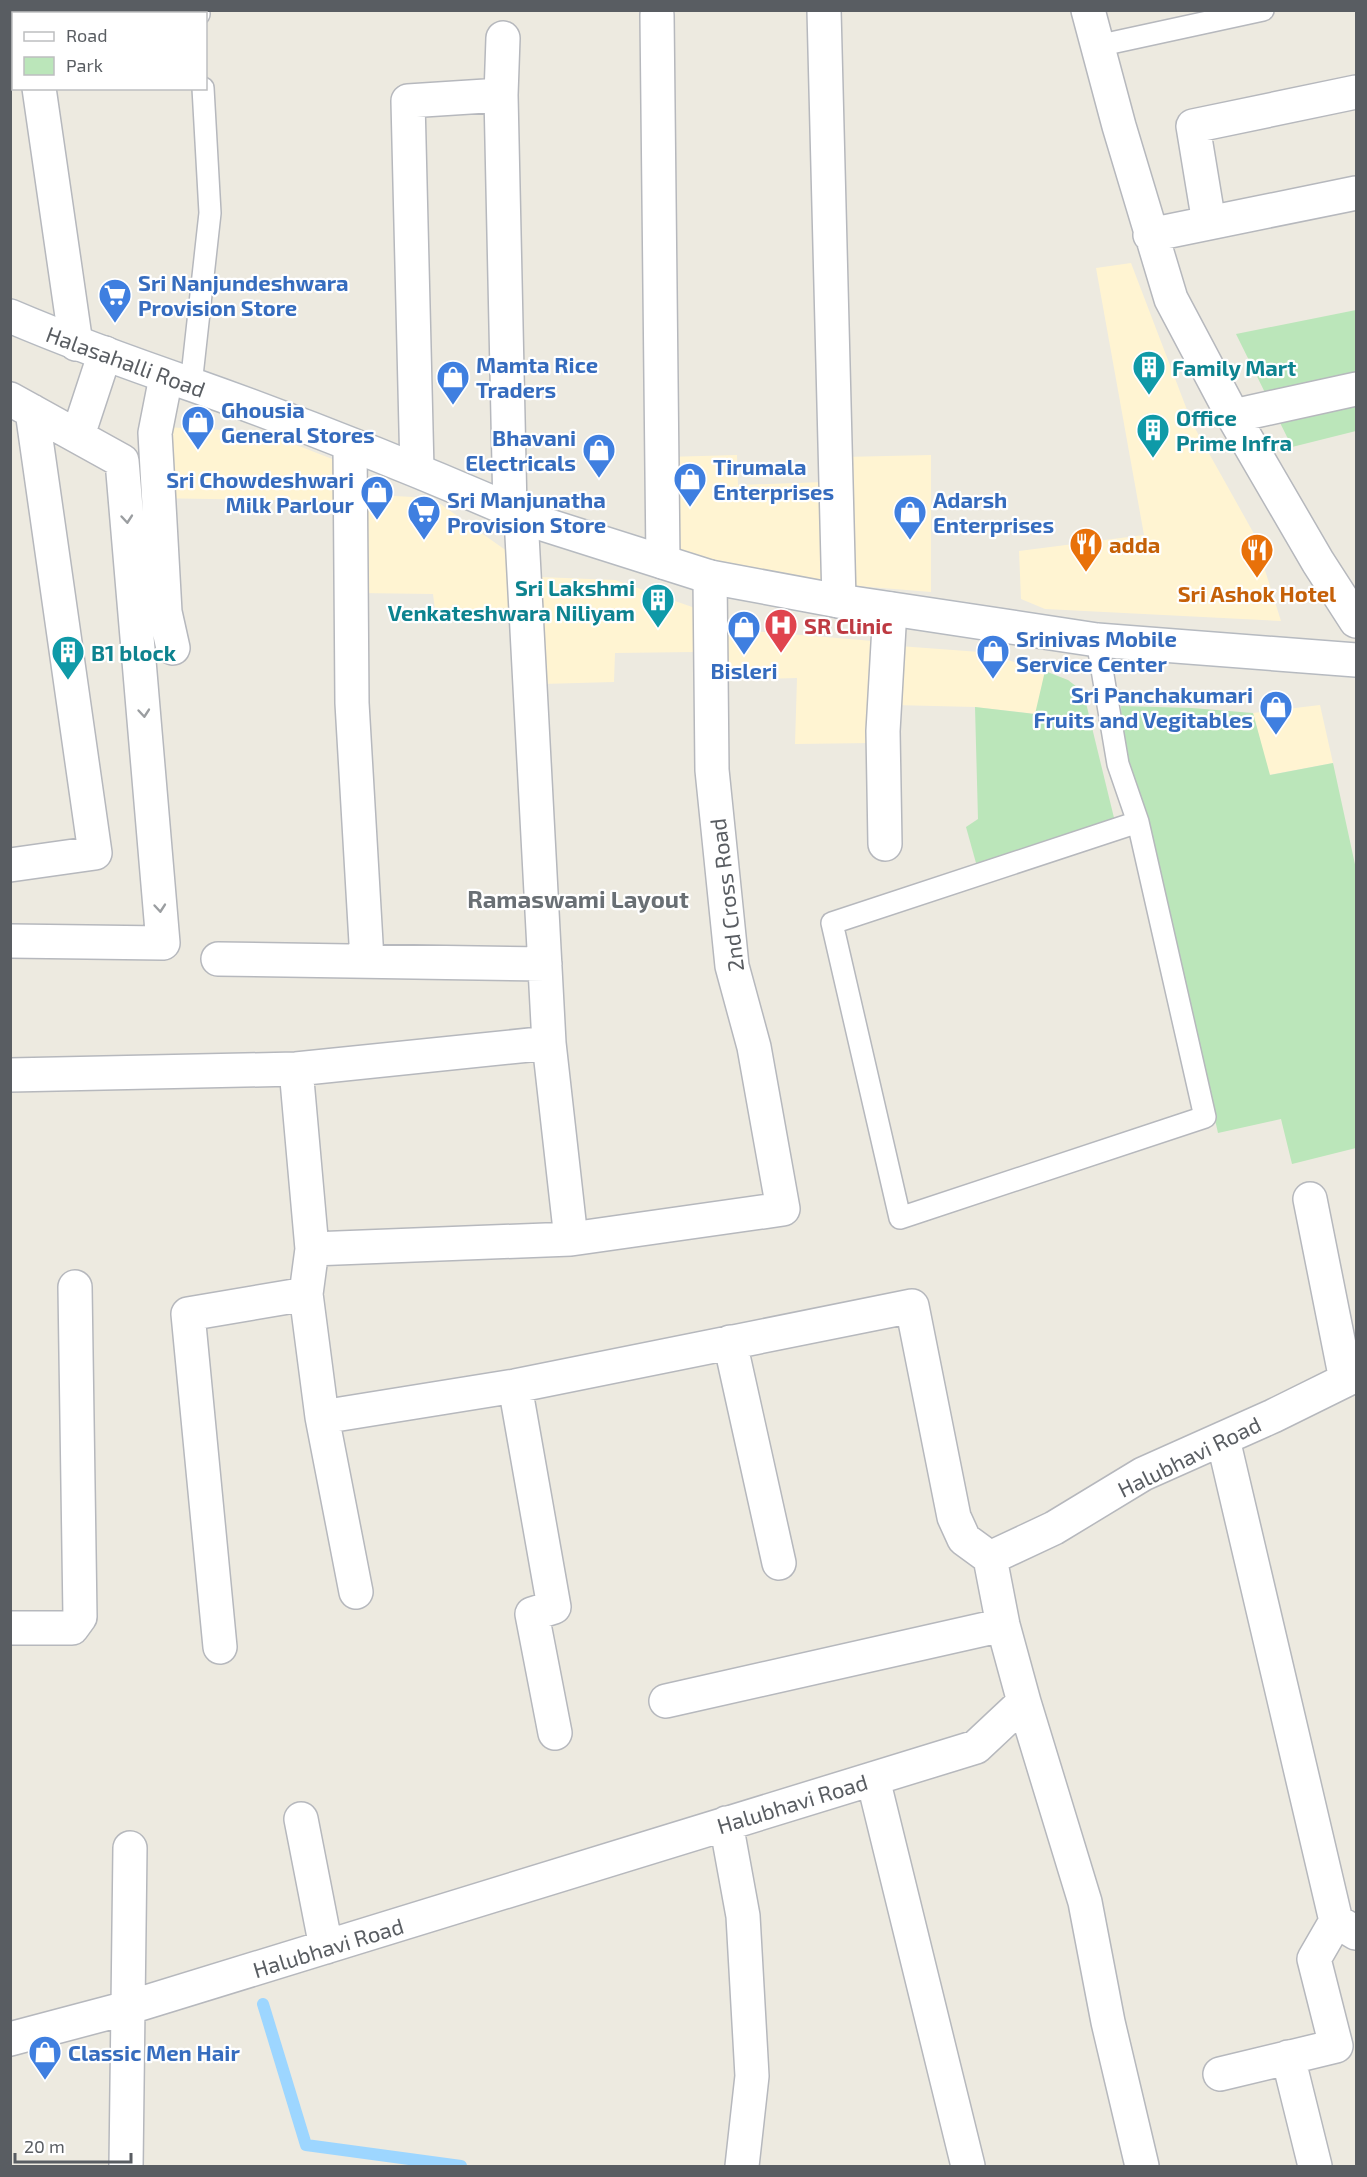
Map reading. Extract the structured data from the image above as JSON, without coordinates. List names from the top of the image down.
{
  "streets": {
    "street": ["Halasahalli Road", "2nd Cross Road", "Halubhavi Road"]
  },
  "crossings": [
    ["Halasahalli Road", "2nd Cross Road"]
  ],
  "districts": ["Ramaswami Layout"],
  "places": {
    "supermarket": ["Sri Nanjundeshwara Provision Store", "Sri Manjunatha Provision Store"],
    "building": [
      "Family Mart",
      "Office Prime Infra",
      "Sri Lakshmi Venkateshwara Niliyam",
      "B1 block"
    ],
    "shop": [
      "Mamta Rice Traders",
      "Ghousia General Stores",
      "Bhavani Electricals",
      "Tirumala Enterprises",
      "Sri Chowdeshwari Milk Parlour",
      "Adarsh Enterprises",
      "Bisleri",
      "Srinivas Mobile Service Center",
      "Sri Panchakumari Fruits and Vegitables",
      "Classic Men Hair"
    ],
    "restaurant": ["adda", "Sri Ashok Hotel"],
    "hospital": ["SR Clinic"]
  },
  "legend": ["Road", "Park"],
  "scale_bar": "20 m"
}
